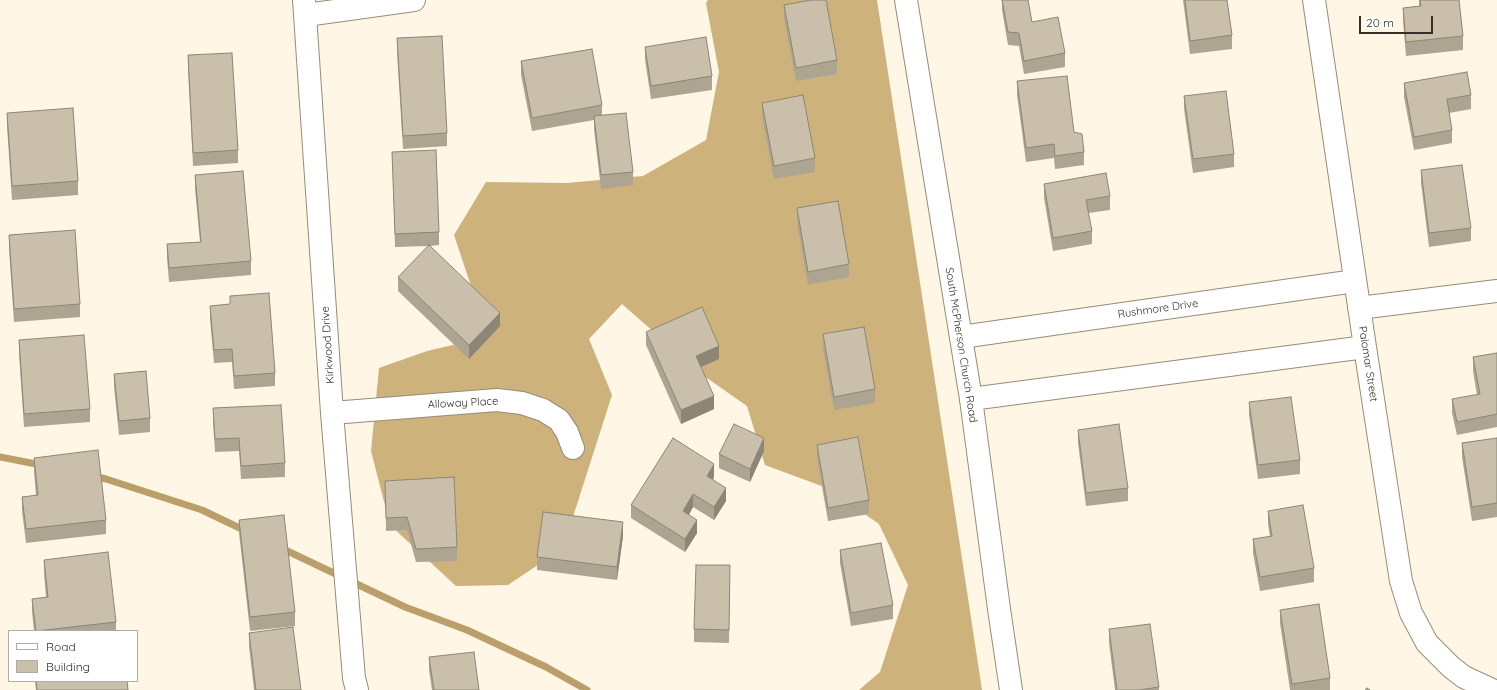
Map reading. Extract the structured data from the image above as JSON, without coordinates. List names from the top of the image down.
{
  "streets": {
    "street": [
      "Rushmore Drive",
      "Kirkwood Drive",
      "South McPherson Church Road",
      "Palomar Street",
      "Alloway Place"
    ]
  },
  "crossings": [
    ["Rushmore Drive", "South McPherson Church Road"],
    ["Rushmore Drive", "Palomar Street"],
    ["Kirkwood Drive", "Alloway Place"]
  ],
  "legend": ["Road", "Building"],
  "scale_bar": "20 m"
}
